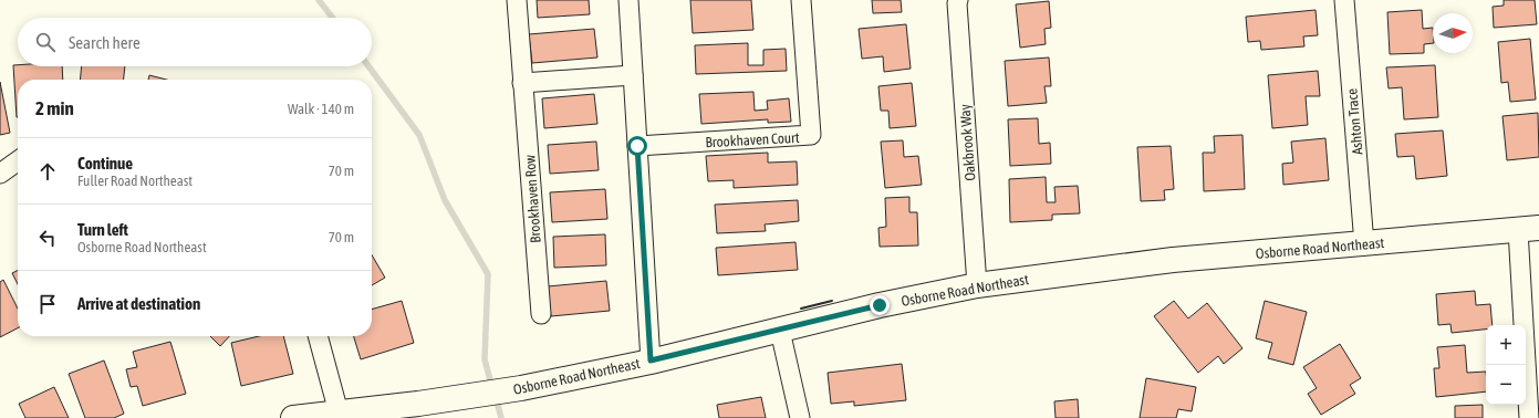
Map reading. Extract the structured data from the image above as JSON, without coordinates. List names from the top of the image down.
{
  "streets": {
    "street": [
      "Ashton Trace",
      "Brookhaven Court",
      "Oakbrook Way",
      "Brookhaven Row",
      "Osborne Road Northeast"
    ]
  },
  "crossings": [
    ["Ashton Trace", "Osborne Road Northeast"],
    ["Oakbrook Way", "Osborne Road Northeast"]
  ],
  "north": "right",
  "page": {
    "search": "Search here",
    "heading": ["2 min", "Walk · 140 m"],
    "list": [
      ["Continue", "Fuller Road Northeast", "70 m"],
      ["Turn left", "Osborne Road Northeast", "70 m"],
      "Arrive at destination"
    ],
    "map_buttons": ["+", "−"]
  }
}
